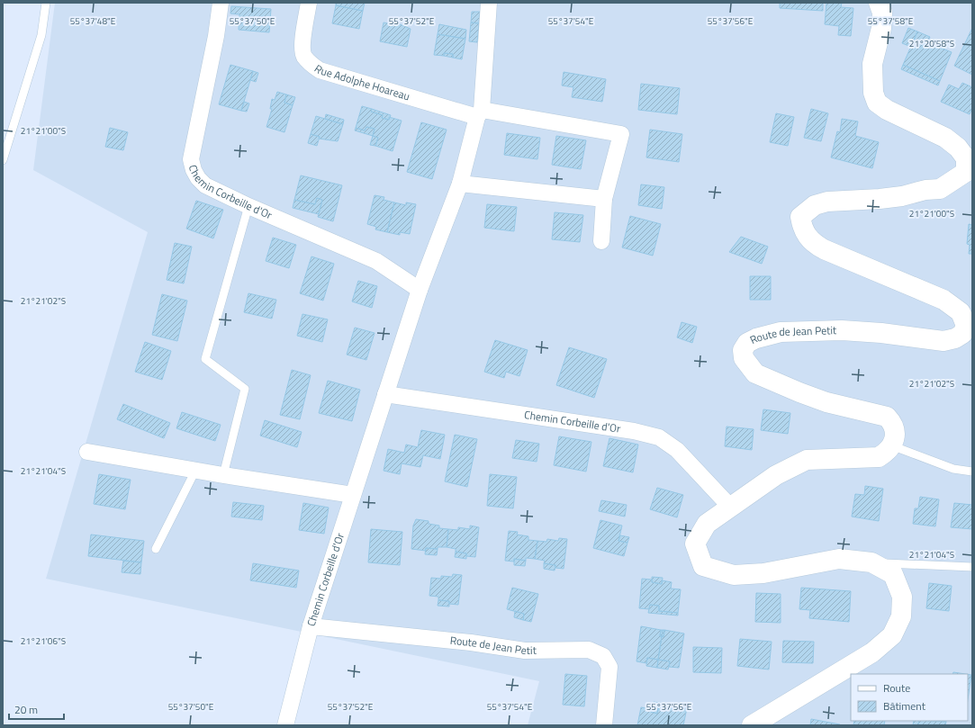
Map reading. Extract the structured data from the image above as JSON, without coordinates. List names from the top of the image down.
{
  "streets": {
    "street": ["Rue Adolphe Hoareau", "Chemin Corbeille d'Or", "Route de Jean Petit"]
  },
  "crossings": [
    ["Rue Adolphe Hoareau", "Chemin Corbeille d'Or"],
    ["Chemin Corbeille d'Or", "Route de Jean Petit"]
  ],
  "legend": ["Route", "Bâtiment"],
  "scale_bar": "20 m",
  "coordinates": [
    "55°37'48\"E",
    "55°37'50\"E",
    "55°37'52\"E",
    "55°37'54\"E",
    "55°37'56\"E",
    "55°37'58\"E",
    "21°20'58\"S",
    "21°21'00\"S",
    "21°21'02\"S",
    "21°21'04\"S",
    "21°21'06\"S"
  ]
}
